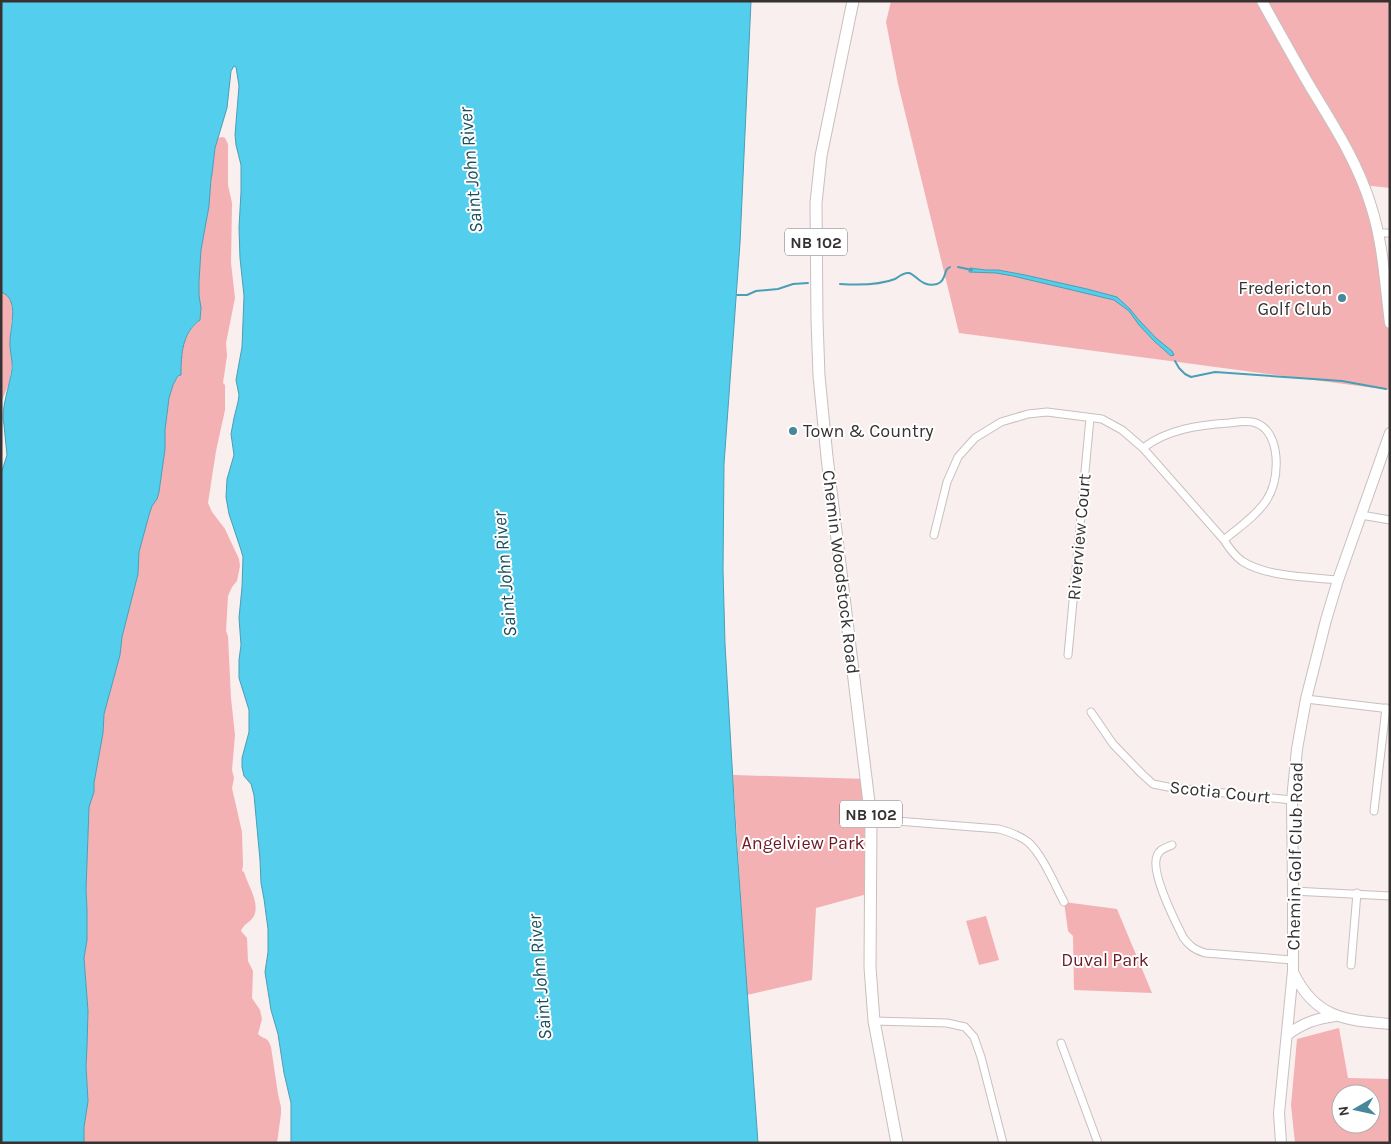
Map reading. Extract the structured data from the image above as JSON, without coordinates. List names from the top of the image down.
{
  "streets": {
    "main road": ["NB 102", "Chemin Woodstock Road"],
    "street": ["Riverview Court", "Scotia Court", "Chemin Golf Club Road"]
  },
  "crossings": [
    ["Scotia Court", "Chemin Golf Club Road"]
  ],
  "water": ["Saint John River"],
  "parks": ["Angelview Park", "Duval Park"],
  "places": ["Fredericton Golf Club", "Town & Country"],
  "north": "left"
}
